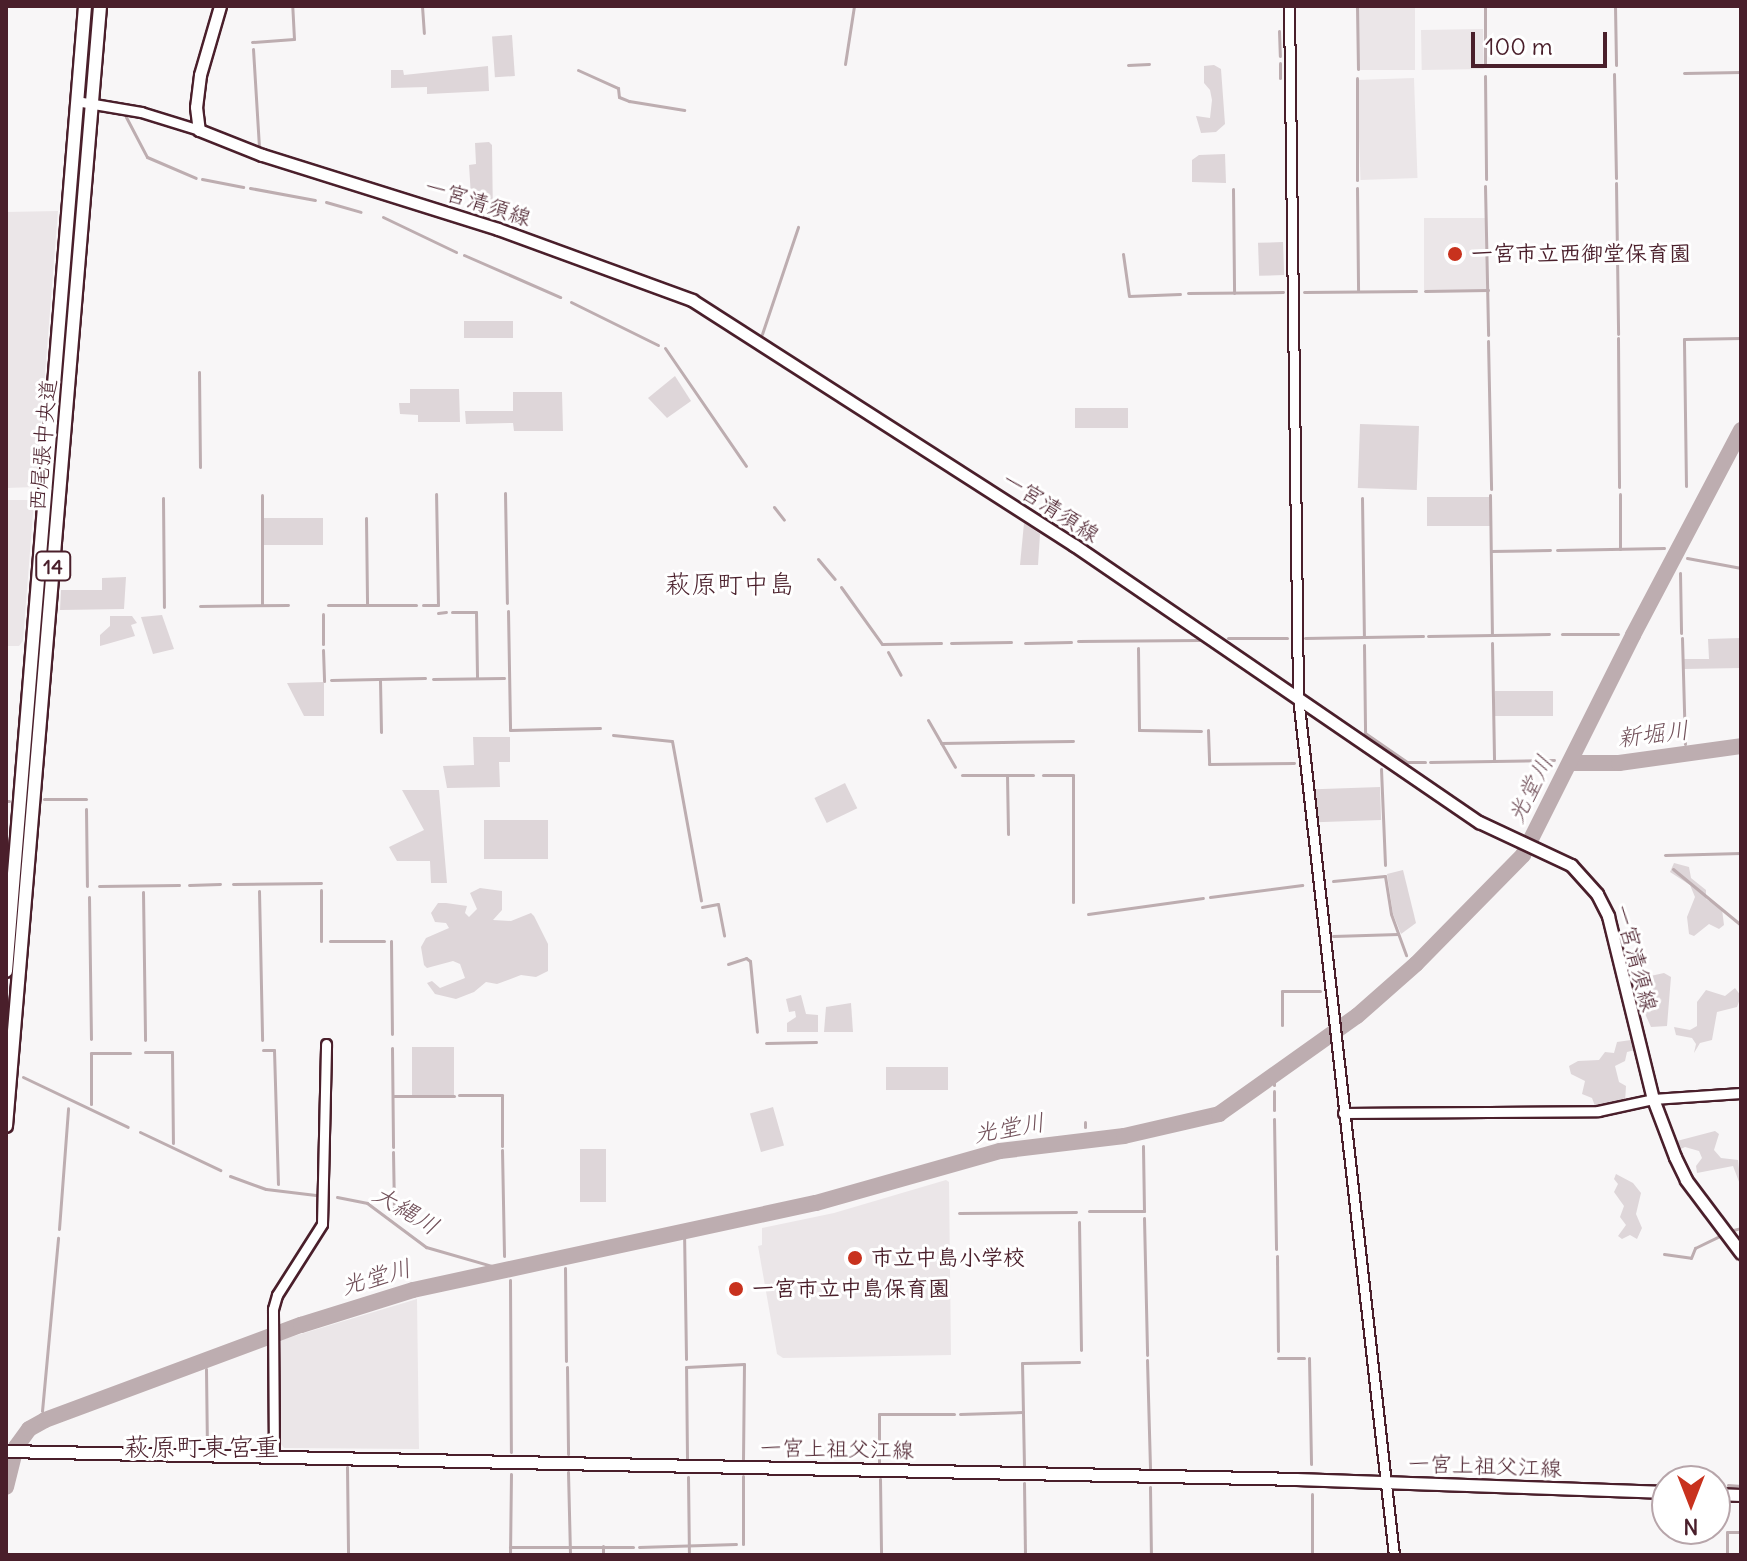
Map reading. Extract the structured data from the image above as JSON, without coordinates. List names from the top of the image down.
{
  "streets": {
    "main road": [
      "一宮清須線",
      "西尾張中央道",
      "14",
      "一宮上祖父江線"
    ]
  },
  "districts": ["萩原町中島", "萩原町東宮重"],
  "water": ["新堀川", "光堂川", "大縄川"],
  "places": ["一宮市立西御堂保育園", "市立中島小学校", "一宮市立中島保育園"],
  "scale_bar": "100 m",
  "north": "bottom"
}
